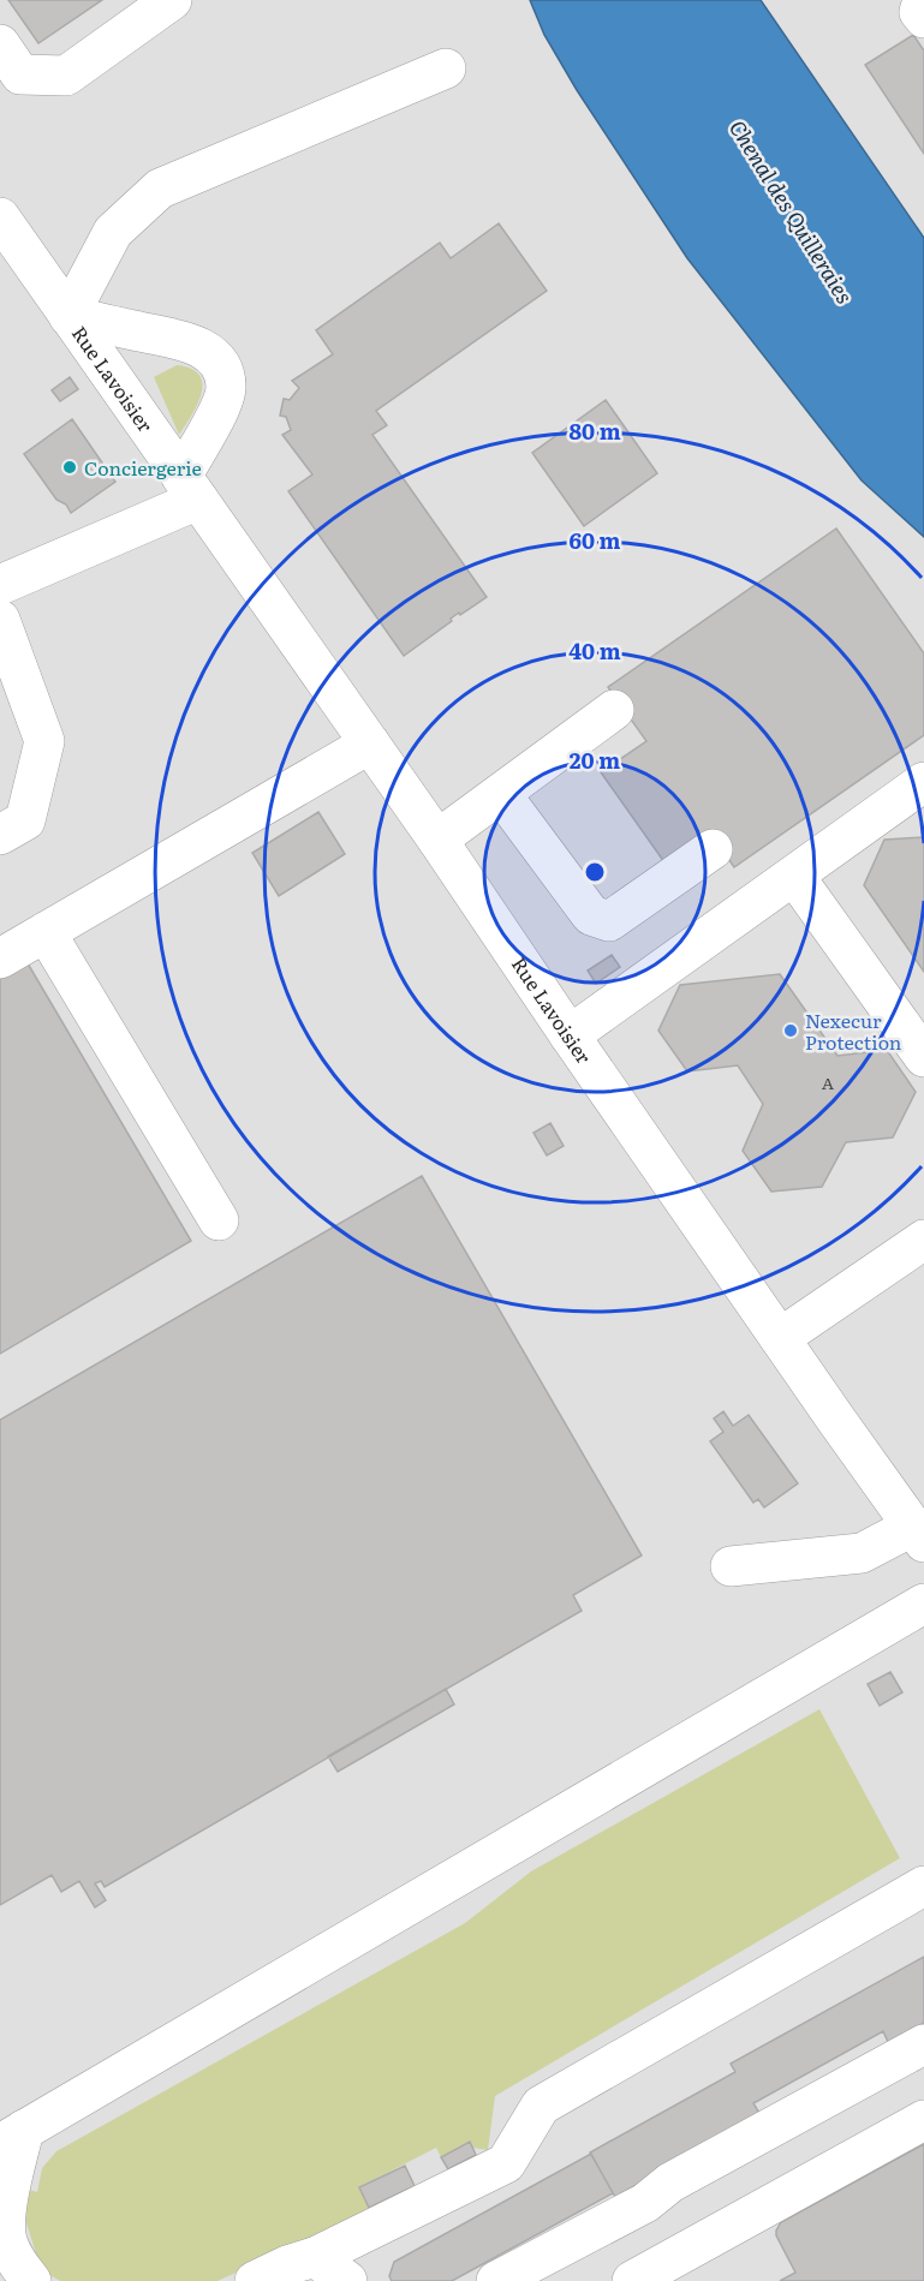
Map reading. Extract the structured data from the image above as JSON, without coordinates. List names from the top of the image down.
{
  "streets": {
    "street": ["Rue Lavoisier"]
  },
  "water": ["Chenal des Quilleraies"],
  "places": ["Conciergerie", "Nexecur Protection"],
  "house_numbers": ["A"],
  "rings": [
    "80 m",
    "60 m",
    "40 m",
    "20 m"
  ]
}
